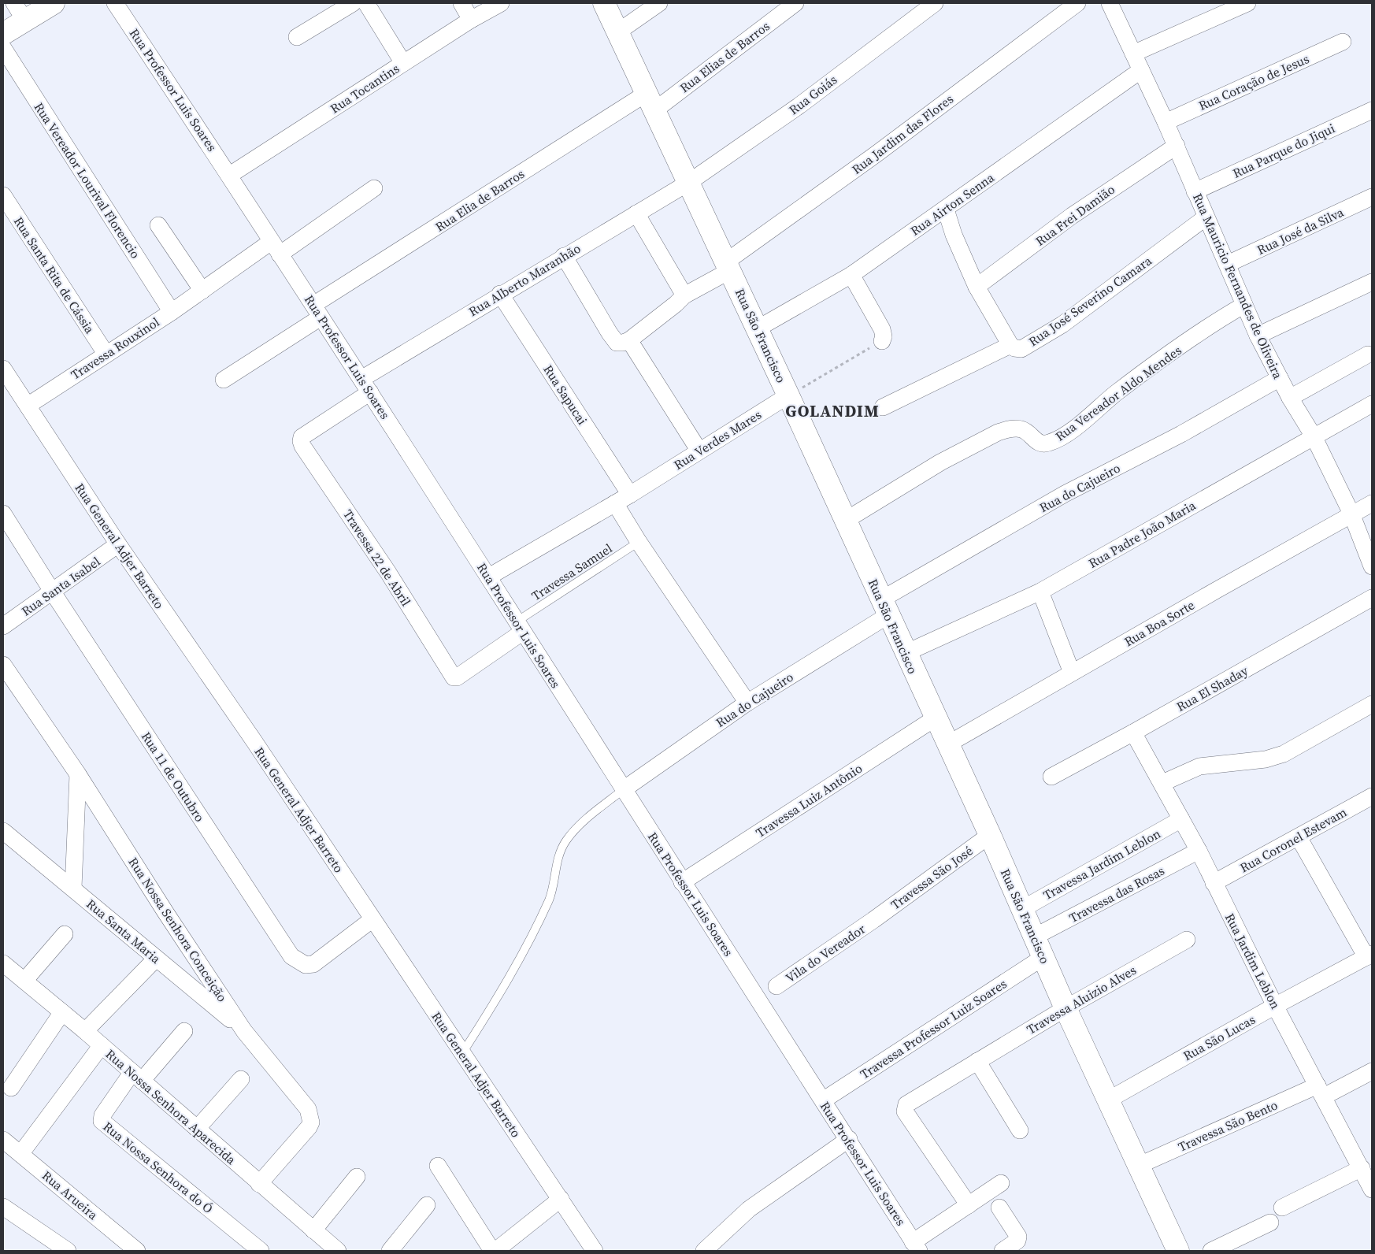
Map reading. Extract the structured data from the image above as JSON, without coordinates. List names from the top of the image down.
{
  "streets": {
    "street": [
      "Rua Elias de Barros",
      "Rua Coração de Jesus",
      "Rua Tocantins",
      "Rua Professor Luis Soares",
      "Rua Goiás",
      "Rua Jardim das Flores",
      "Rua Parque do Jiqui",
      "Rua Vereador Lourival Florencio",
      "Rua Elia de Barros",
      "Rua Airton Senna",
      "Rua Frei Damião",
      "Rua José da Silva",
      "Rua Santa Rita de Cássia",
      "Rua Alberto Maranhão",
      "Rua Mauricio Fernandes de Oliveira",
      "Rua José Severino Camara",
      "Rua São Francisco",
      "Travessa Rouxinol",
      "Rua Vereador Aldo Mendes",
      "Rua Sapucai",
      "Rua Verdes Mares",
      "Rua do Cajueiro",
      "Rua Padre João Maria",
      "Rua General Adjer Barreto",
      "Travessa 22 de Abril",
      "Rua Santa Isabel",
      "Rua Boa Sorte",
      "Rua El Shaday",
      "Rua 11 de Outubro",
      "Travessa Luiz Antônio",
      "Rua Coronel Estevam",
      "Travessa Jardim Leblon",
      "Travessa São José",
      "Travessa das Rosas",
      "Rua Nossa Senhora Conceição",
      "Rua Santa Maria",
      "Vila do Vereador",
      "Rua Jardim Leblon",
      "Travessa Aluizio Alves",
      "Travessa Professor Luiz Soares",
      "Rua São Lucas",
      "Rua Nossa Senhora Aparecida",
      "Travessa São Bento",
      "Rua Nossa Senhora do Ó",
      "Rua Arueira"
    ],
    "lane": ["Travessa Samuel"]
  },
  "crossings": [
    ["Rua Elias de Barros", "Rua Elia de Barros"],
    ["Rua Elias de Barros", "Rua São Francisco"],
    ["Rua Coração de Jesus", "Rua Mauricio Fernandes de Oliveira"],
    ["Rua Tocantins", "Rua Professor Luis Soares"],
    ["Rua Professor Luis Soares", "Rua Elia de Barros"],
    ["Rua Professor Luis Soares", "Rua Alberto Maranhão"],
    ["Rua Professor Luis Soares", "Travessa Rouxinol"],
    ["Rua Professor Luis Soares", "Rua Verdes Mares"],
    ["Rua Professor Luis Soares", "Rua do Cajueiro"],
    ["Rua Professor Luis Soares", "Travessa 22 de Abril"],
    ["Rua Professor Luis Soares", "Travessa Samuel"],
    ["Rua Professor Luis Soares", "Travessa Luiz Antônio"],
    ["Rua Professor Luis Soares", "Travessa Professor Luiz Soares"],
    ["Rua Goiás", "Rua Alberto Maranhão"],
    ["Rua Goiás", "Rua São Francisco"],
    ["Rua Jardim das Flores", "Rua São Francisco"],
    ["Rua Parque do Jiqui", "Rua Mauricio Fernandes de Oliveira"],
    ["Rua Vereador Lourival Florencio", "Travessa Rouxinol"],
    ["Rua Elia de Barros", "Rua São Francisco"],
    ["Rua Airton Senna", "Rua Mauricio Fernandes de Oliveira"],
    ["Rua Airton Senna", "Rua São Francisco"],
    ["Rua Frei Damião", "Rua Mauricio Fernandes de Oliveira"],
    ["Rua José da Silva", "Rua Mauricio Fernandes de Oliveira"],
    ["Rua Santa Rita de Cássia", "Travessa Rouxinol"],
    ["Rua Alberto Maranhão", "Rua São Francisco"],
    ["Rua Alberto Maranhão", "Rua Sapucai"],
    ["Rua Alberto Maranhão", "Travessa 22 de Abril"],
    ["Rua Mauricio Fernandes de Oliveira", "Rua José Severino Camara"],
    ["Rua Mauricio Fernandes de Oliveira", "Rua Vereador Aldo Mendes"],
    ["Rua Mauricio Fernandes de Oliveira", "Rua do Cajueiro"],
    ["Rua Mauricio Fernandes de Oliveira", "Rua Padre João Maria"],
    ["Rua Mauricio Fernandes de Oliveira", "Rua Boa Sorte"],
    ["Rua São Francisco", "Rua Vereador Aldo Mendes"],
    ["Rua São Francisco", "Rua Verdes Mares"],
    ["Rua São Francisco", "Rua do Cajueiro"],
    ["Rua São Francisco", "Rua Padre João Maria"],
    ["Rua São Francisco", "Rua Boa Sorte"],
    ["Rua São Francisco", "Travessa Luiz Antônio"],
    ["Rua São Francisco", "Travessa Jardim Leblon"],
    ["Rua São Francisco", "Travessa São José"],
    ["Rua São Francisco", "Travessa das Rosas"],
    ["Rua São Francisco", "Travessa Aluizio Alves"],
    ["Rua São Francisco", "Travessa Professor Luiz Soares"],
    ["Rua São Francisco", "Rua São Lucas"],
    ["Rua São Francisco", "Travessa São Bento"],
    ["Travessa Rouxinol", "Rua General Adjer Barreto"],
    ["Rua Sapucai", "Rua Verdes Mares"],
    ["Rua General Adjer Barreto", "Rua Santa Isabel"],
    ["Rua General Adjer Barreto", "Rua 11 de Outubro"],
    ["Travessa 22 de Abril", "Travessa Samuel"],
    ["Rua Santa Isabel", "Rua 11 de Outubro"],
    ["Rua El Shaday", "Rua Jardim Leblon"],
    ["Rua Coronel Estevam", "Rua Jardim Leblon"],
    ["Travessa Jardim Leblon", "Rua Jardim Leblon"],
    ["Travessa São José", "Vila do Vereador"],
    ["Travessa das Rosas", "Rua Jardim Leblon"],
    ["Rua Nossa Senhora Conceição", "Rua Santa Maria"],
    ["Rua Nossa Senhora Conceição", "Rua Nossa Senhora Aparecida"],
    ["Rua Jardim Leblon", "Rua São Lucas"],
    ["Rua Jardim Leblon", "Travessa São Bento"],
    ["Rua Nossa Senhora Aparecida", "Rua Nossa Senhora do Ó"]
  ],
  "districts": ["GOLANDIM"]
}
